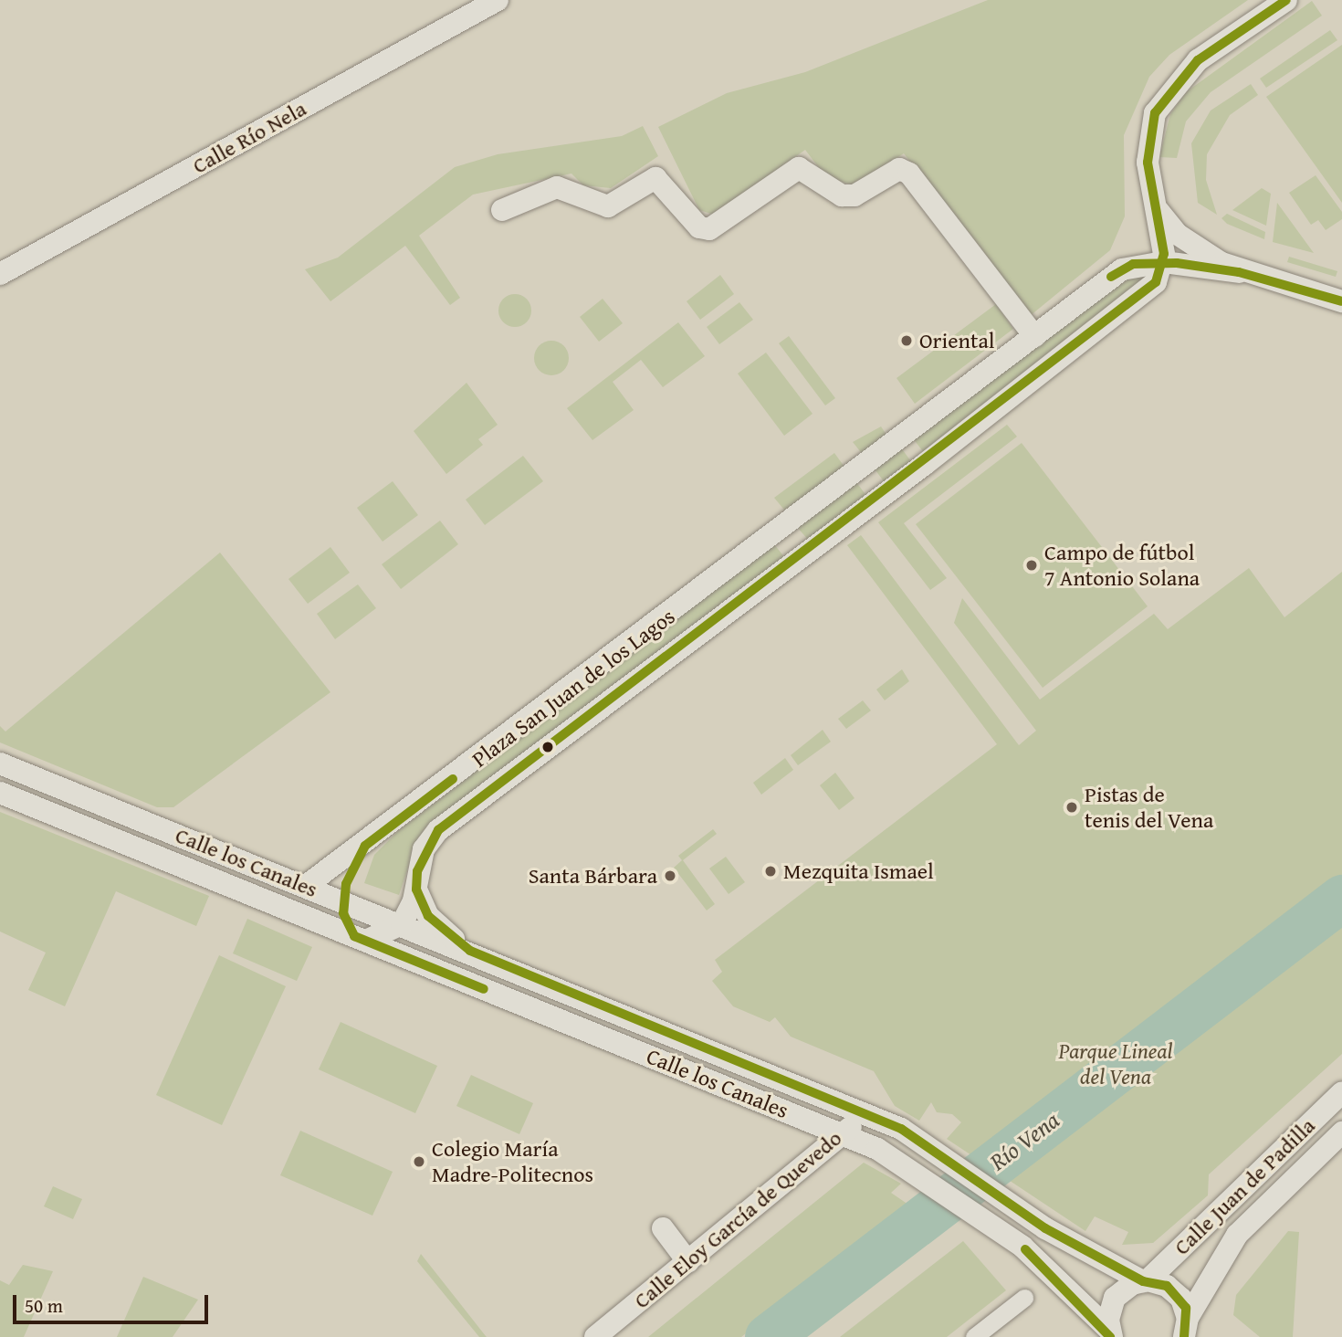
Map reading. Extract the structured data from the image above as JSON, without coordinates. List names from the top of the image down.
{
  "streets": {
    "street": [
      "Calle Río Nela",
      "Plaza San Juan de los Lagos",
      "Calle los Canales",
      "Calle Juan de Padilla",
      "Calle Eloy García de Quevedo"
    ]
  },
  "crossings": [
    ["Plaza San Juan de los Lagos", "Calle los Canales"],
    ["Calle los Canales", "Calle Juan de Padilla"],
    ["Calle los Canales", "Calle Eloy García de Quevedo"]
  ],
  "water": ["Río Vena"],
  "parks": ["Parque Lineal del Vena"],
  "places": [
    "Oriental",
    "Campo de fútbol 7 Antonio Solana",
    "Pistas de tenis del Vena",
    "Mezquita Ismael",
    "Santa Bárbara",
    "Colegio María Madre-Politecnos"
  ],
  "scale_bar": "50 m"
}
